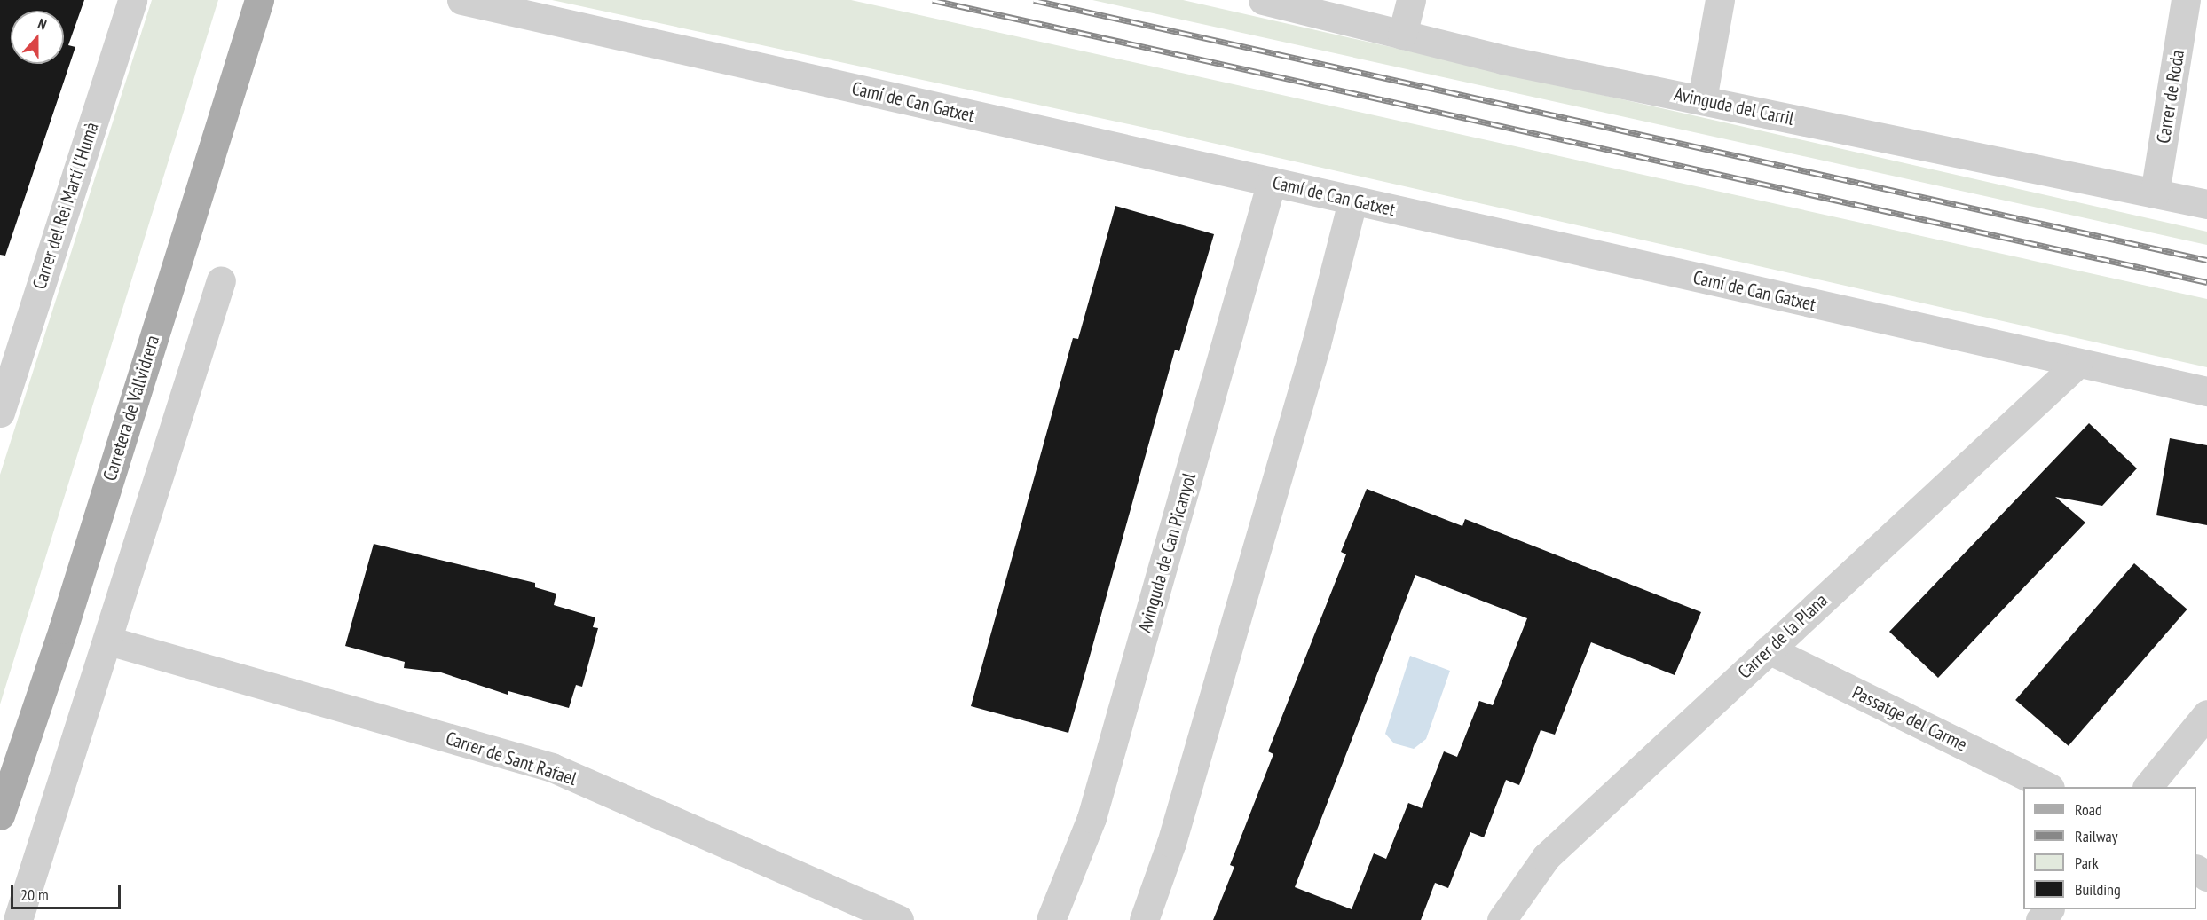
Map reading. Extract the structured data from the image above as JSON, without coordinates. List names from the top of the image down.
{
  "streets": {
    "main road": ["Carretera de Vallvidrera"],
    "street": [
      "Carrer de Roda",
      "Camí de Can Gatxet",
      "Avinguda del Carril",
      "Carrer del Rei Martí l'Humà",
      "Avinguda de Can Picanyol",
      "Carrer de la Plana",
      "Passatge del Carme",
      "Carrer de Sant Rafael"
    ]
  },
  "crossings": [
    ["Carrer de Roda", "Avinguda del Carril"],
    ["Camí de Can Gatxet", "Avinguda de Can Picanyol"],
    ["Camí de Can Gatxet", "Carrer de la Plana"],
    ["Carrer de la Plana", "Passatge del Carme"]
  ],
  "legend": [
    "Road",
    "Railway",
    "Park",
    "Building"
  ],
  "scale_bar": "20 m",
  "north": "top"
}
